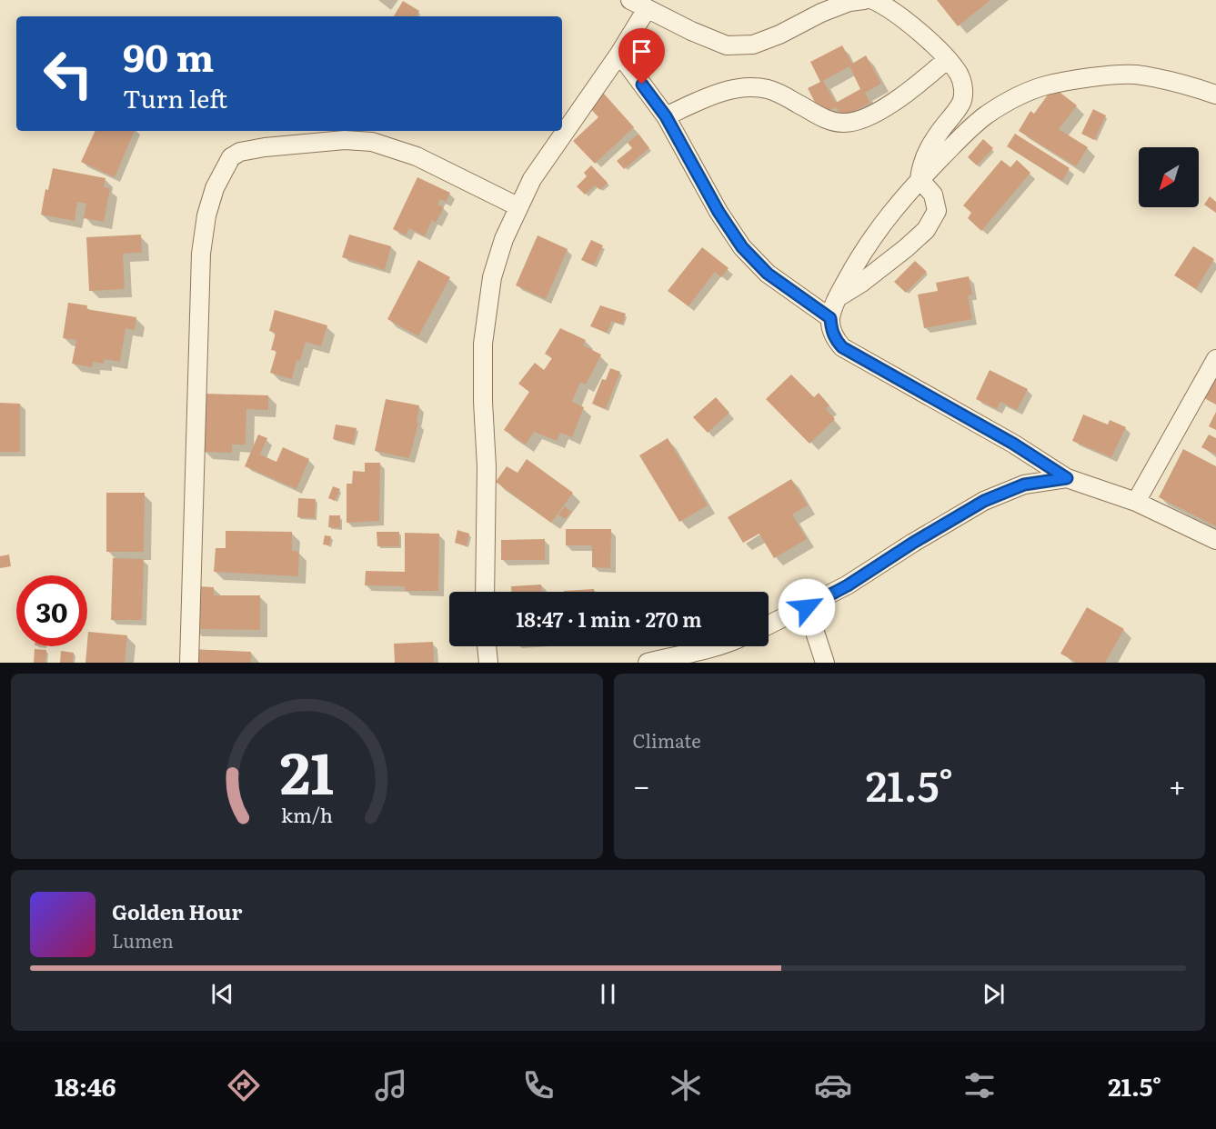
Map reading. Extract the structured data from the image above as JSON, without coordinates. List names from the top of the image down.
{
  "north": "bottom left",
  "page": {
    "turn": ["90 m", "Turn left"],
    "limit": "30",
    "trip": "18:47 · 1 min · 270 m",
    "tile": "Climate",
    "heat": ["−", "21.5°", "+"],
    "song": ["Golden Hour", "Lumen"],
    "tabs": ["18:46", "21.5°"],
    "gauge": ["21", "km/h"]
  }
}
